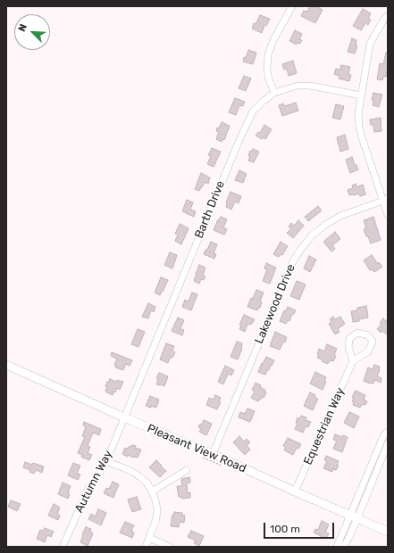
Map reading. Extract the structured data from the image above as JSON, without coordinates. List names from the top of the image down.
{
  "streets": {
    "main road": ["Pleasant View Road"],
    "street": [
      "Barth Drive",
      "Lakewood Drive",
      "Equestrian Way",
      "Autumn Way"
    ]
  },
  "crossings": [
    ["Barth Drive", "Pleasant View Road"],
    ["Barth Drive", "Autumn Way"],
    ["Lakewood Drive", "Pleasant View Road"],
    ["Equestrian Way", "Pleasant View Road"],
    ["Pleasant View Road", "Autumn Way"]
  ],
  "scale_bar": "100 m",
  "north": "top left"
}
